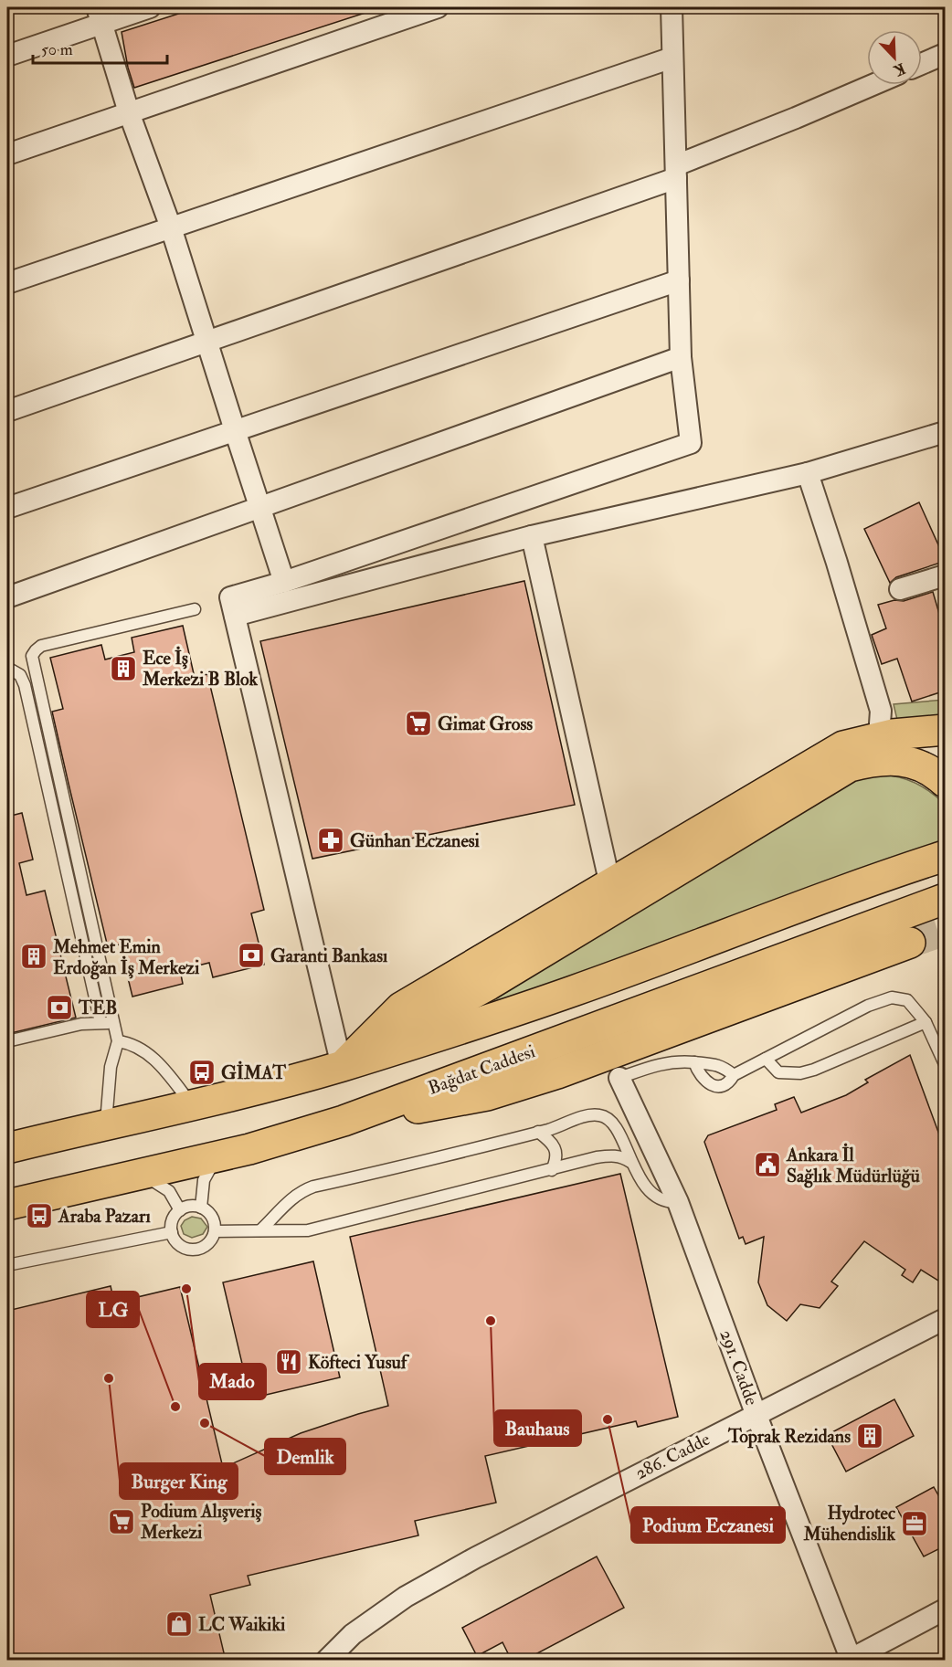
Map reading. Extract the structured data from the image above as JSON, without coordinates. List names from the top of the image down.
{
  "streets": {
    "main road": ["Bağdat Caddesi"],
    "street": ["291. Cadde", "286. Cadde"]
  },
  "crossings": [
    ["291. Cadde", "286. Cadde"]
  ],
  "places": {
    "building": ["Ece İş Merkezi B Blok", "Mehmet Emin Erdoğan İş Merkezi", "Toprak Rezidans"],
    "supermarket": ["Gimat Gross", "Podium Alışveriş Merkezi"],
    "pharmacy": ["Günhan Eczanesi"],
    "bank": ["Garanti Bankası", "TEB"],
    "bus stop": ["GİMAT", "Araba Pazarı"],
    "public building": ["Ankara İl Sağlık Müdürlüğü"],
    "other": [
      "Mado",
      "Bauhaus",
      "Burger King",
      "LG",
      "Podium Eczanesi",
      "Demlik"
    ],
    "restaurant": ["Köfteci Yusuf"],
    "office": ["Hydrotec Mühendislik"],
    "shop": ["LC Waikiki"]
  },
  "scale_bar": "50 m",
  "north": "bottom right"
}
